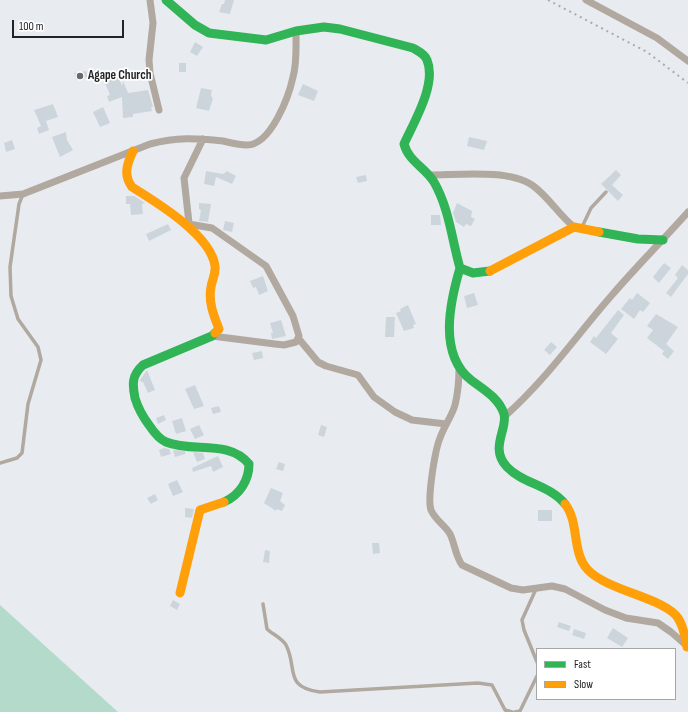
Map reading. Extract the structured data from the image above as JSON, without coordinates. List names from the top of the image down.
{
  "places": ["Agape Church"],
  "legend": ["Fast", "Slow"],
  "scale_bar": "100 m"
}
